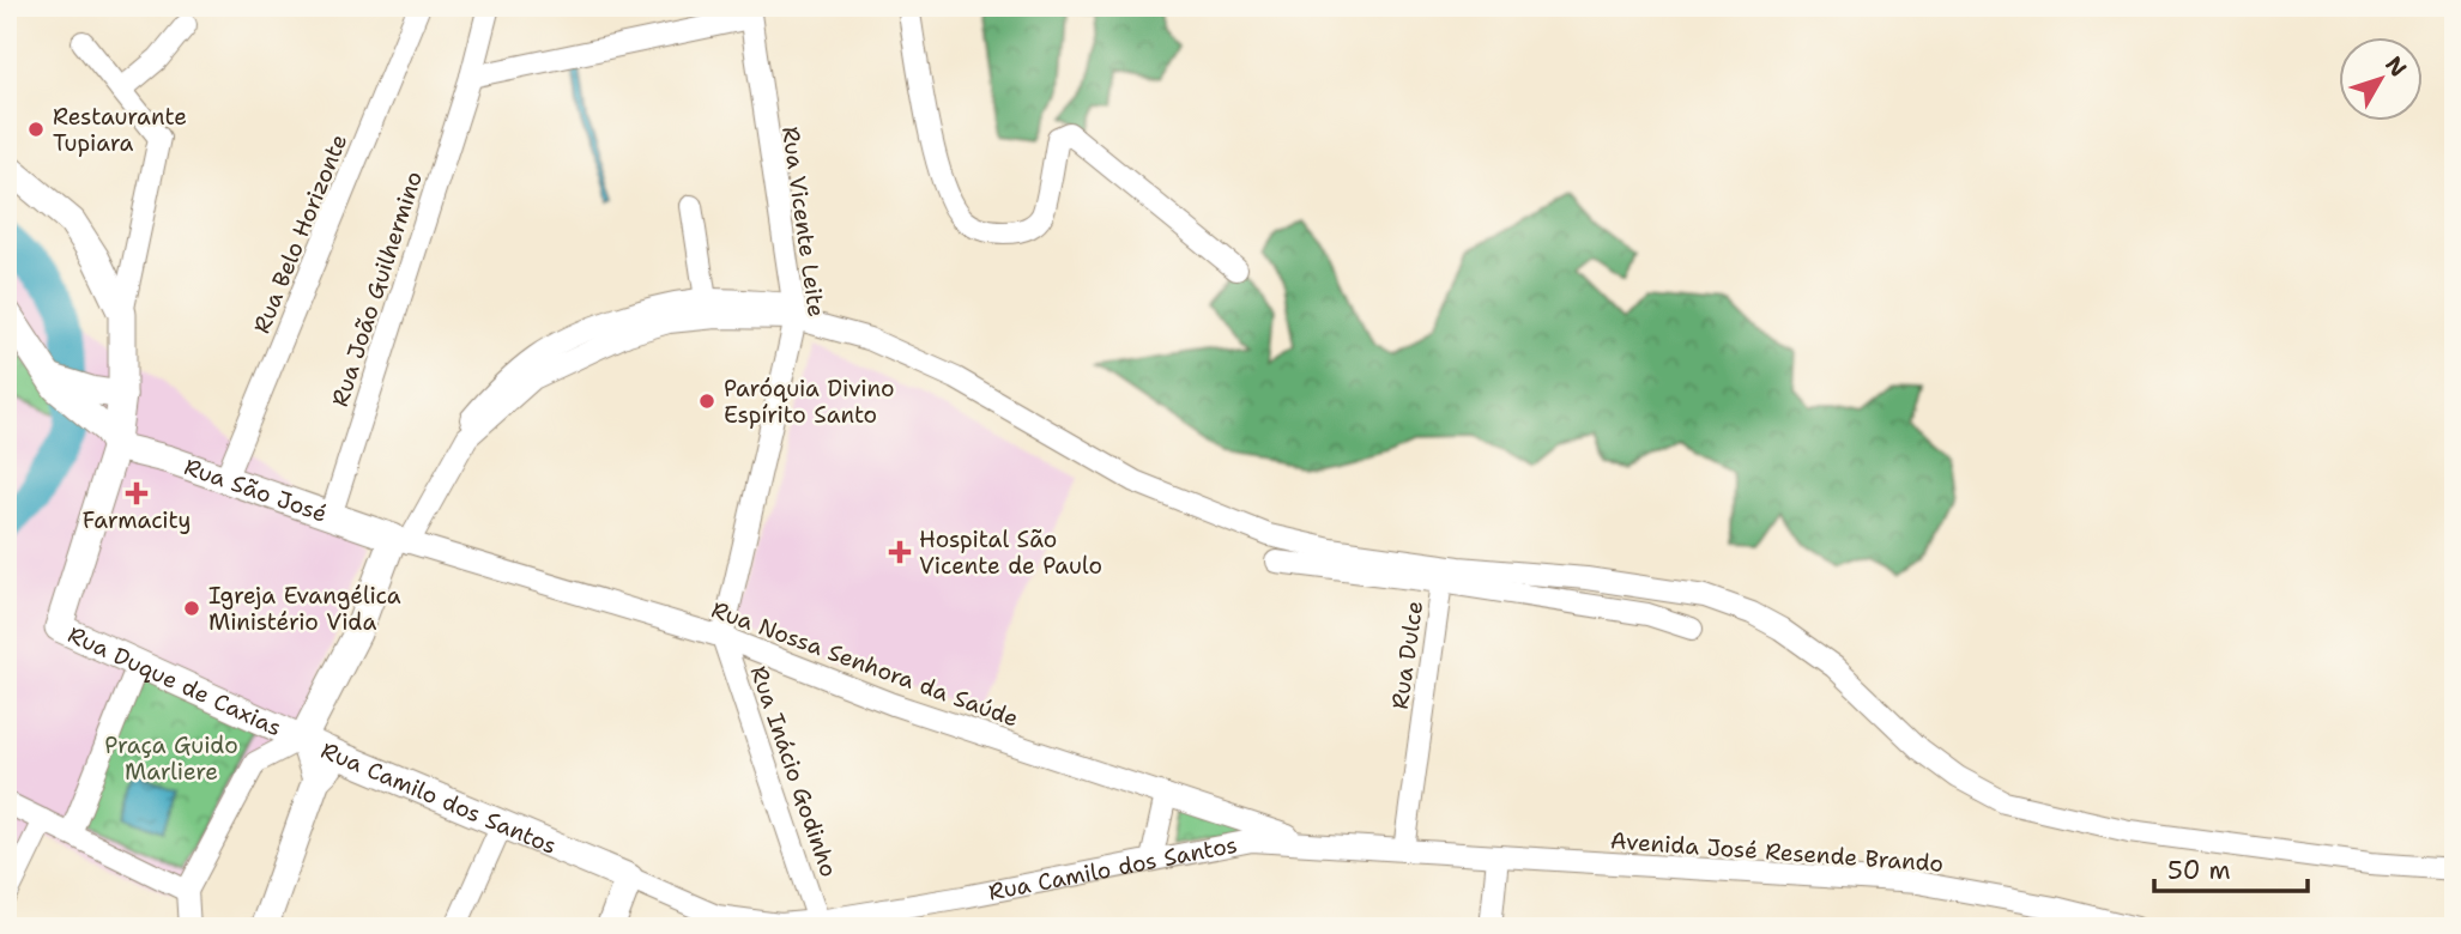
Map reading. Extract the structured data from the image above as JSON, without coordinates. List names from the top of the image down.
{
  "streets": {
    "main road": ["Rua São José", "Rua Duque de Caxias", "Rua Camilo dos Santos"],
    "street": [
      "Rua Vicente Leite",
      "Rua Belo Horizonte",
      "Rua João Guilhermino",
      "Rua Dulce",
      "Rua Nossa Senhora da Saúde",
      "Rua Inácio Godinho",
      "Avenida José Resende Brando"
    ]
  },
  "crossings": [
    ["Rua Vicente Leite", "Rua Nossa Senhora da Saúde"],
    ["Rua Vicente Leite", "Rua Inácio Godinho"],
    ["Rua Belo Horizonte", "Rua São José"],
    ["Rua João Guilhermino", "Rua São José"],
    ["Rua São José", "Rua Nossa Senhora da Saúde"],
    ["Rua São José", "Rua Duque de Caxias"],
    ["Rua Dulce", "Rua Camilo dos Santos"],
    ["Rua Dulce", "Avenida José Resende Brando"],
    ["Rua Nossa Senhora da Saúde", "Rua Inácio Godinho"],
    ["Rua Nossa Senhora da Saúde", "Rua Camilo dos Santos"],
    ["Rua Duque de Caxias", "Rua Camilo dos Santos"],
    ["Rua Inácio Godinho", "Rua Camilo dos Santos"],
    ["Rua Camilo dos Santos", "Avenida José Resende Brando"]
  ],
  "parks": ["Praça Guido Marliere"],
  "places": {
    "other": ["Restaurante Tupiara", "Paróquia Divino Espírito Santo", "Igreja Evangélica Ministério Vida"],
    "health": ["Farmacity", "Hospital São Vicente de Paulo"]
  },
  "scale_bar": "50 m",
  "north": "top right"
}
